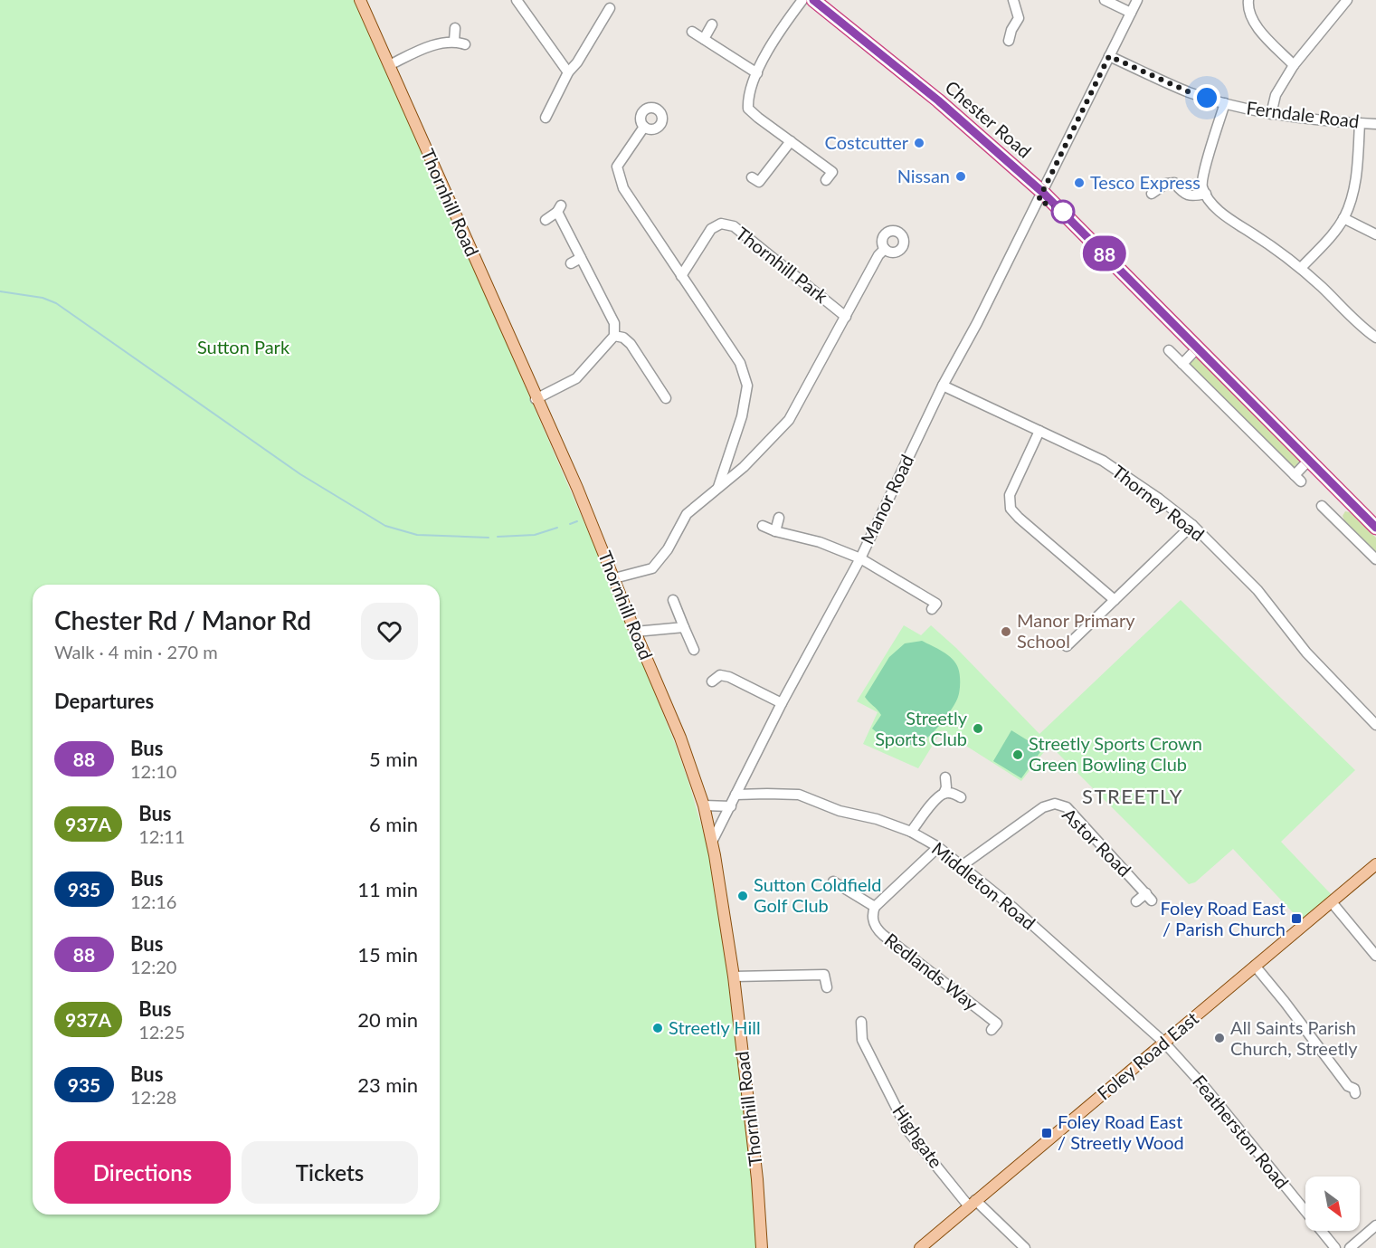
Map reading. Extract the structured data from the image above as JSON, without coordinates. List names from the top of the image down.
{
  "streets": {
    "highway": ["Chester Road"],
    "main road": ["Thornhill Road", "Foley Road East"],
    "street": [
      "Ferndale Road",
      "Thornhill Park",
      "Manor Road",
      "Thorney Road",
      "Astor Road",
      "Middleton Road",
      "Redlands Way",
      "Featherston Road",
      "Highgate"
    ]
  },
  "crossings": [
    ["Ferndale Road", "Manor Road"],
    ["Chester Road", "Manor Road"],
    ["Thornhill Road", "Thornhill Park"],
    ["Thornhill Road", "Manor Road"],
    ["Manor Road", "Thorney Road"],
    ["Manor Road", "Middleton Road"],
    ["Astor Road", "Middleton Road"],
    ["Middleton Road", "Foley Road East"],
    ["Middleton Road", "Featherston Road"],
    ["Foley Road East", "Featherston Road"],
    ["Foley Road East", "Highgate"]
  ],
  "districts": ["STREETLY"],
  "parks": ["Sutton Park"],
  "places": {
    "other": [
      "Costcutter",
      "Nissan",
      "Tesco Express",
      "Manor Primary School",
      "Streetly Sports Club",
      "Streetly Sports Crown Green Bowling Club",
      "Sutton Coldfield Golf Club",
      "Streetly Hill",
      "All Saints Parish Church, Streetly"
    ],
    "transit": ["Foley Road East / Parish Church", "Foley Road East / Streetly Wood"]
  },
  "lines": ["bus line 88"],
  "north": "bottom right",
  "page": {
    "on_map": "88",
    "heading": [
      ["Chester Rd / Manor Rd", "Walk · 4 min · 270 m"],
      "Departures"
    ],
    "list": [
      {
        "mark": "88",
        "name": "Bus",
        "note": "12:10",
        "value": "5 min"
      },
      {
        "mark": "937A",
        "name": "Bus",
        "note": "12:11",
        "value": "6 min"
      },
      {
        "mark": "935",
        "name": "Bus",
        "note": "12:16",
        "value": "11 min"
      },
      {
        "mark": "88",
        "name": "Bus",
        "note": "12:20",
        "value": "15 min"
      },
      {
        "mark": "937A",
        "name": "Bus",
        "note": "12:25",
        "value": "20 min"
      },
      {
        "mark": "935",
        "name": "Bus",
        "note": "12:28",
        "value": "23 min"
      }
    ],
    "buttons": ["Directions", "Tickets"]
  }
}
